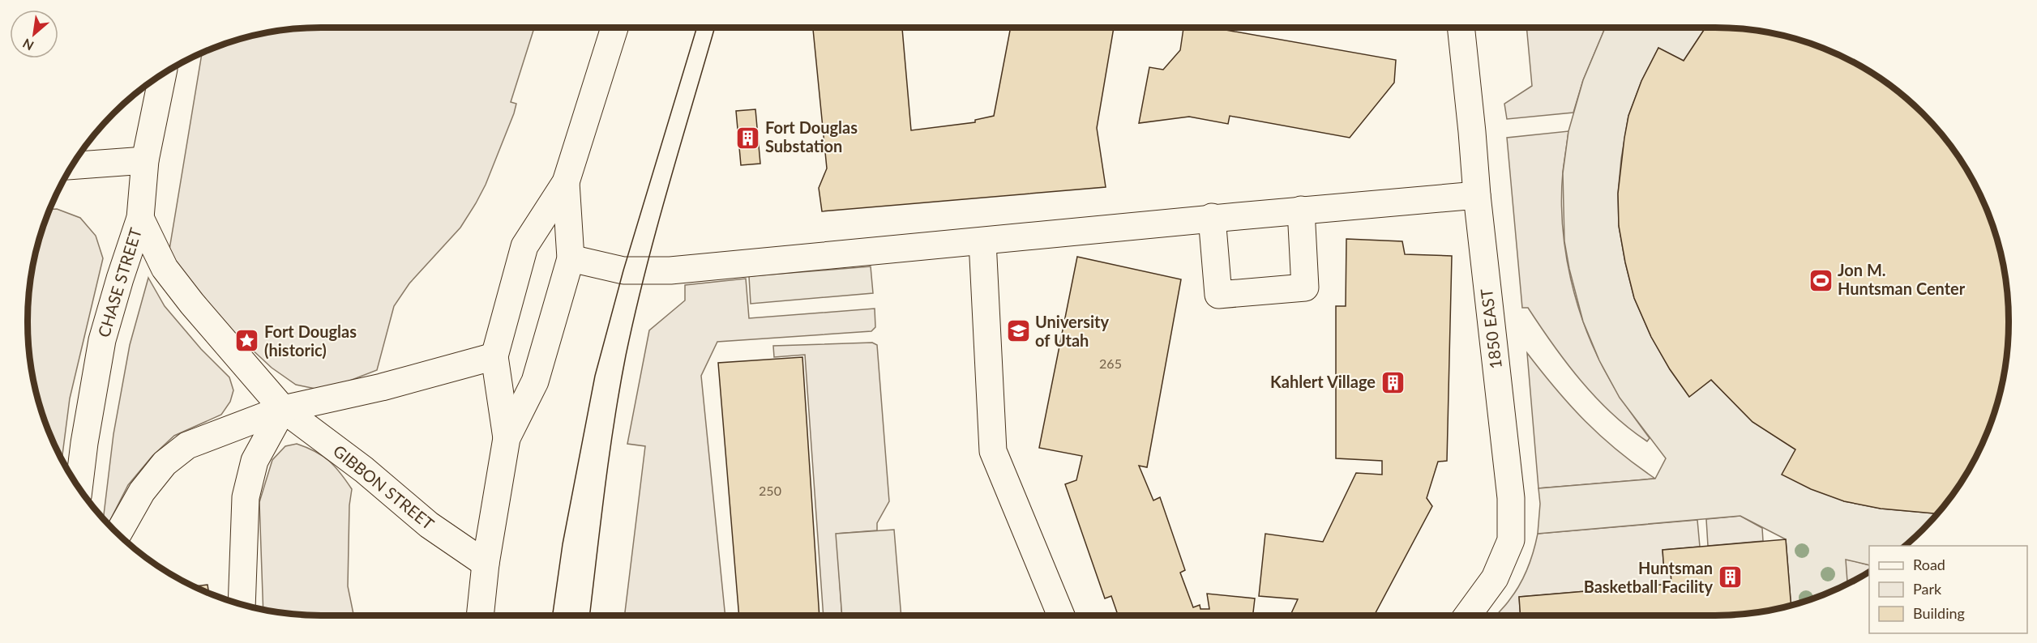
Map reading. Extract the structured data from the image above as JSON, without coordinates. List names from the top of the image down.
{
  "streets": {
    "street": ["CHASE STREET", "1850 EAST", "GIBBON STREET"]
  },
  "crossings": [
    ["CHASE STREET", "GIBBON STREET"]
  ],
  "places": {
    "building": ["Fort Douglas Substation", "Kahlert Village", "Huntsman Basketball Facility"],
    "sports": ["Jon M. Huntsman Center"],
    "school or university": ["University of Utah"],
    "place": ["Fort Douglas (historic)"]
  },
  "house_numbers": ["265", "250"],
  "legend": ["Road", "Park", "Building"],
  "north": "bottom left"
}
